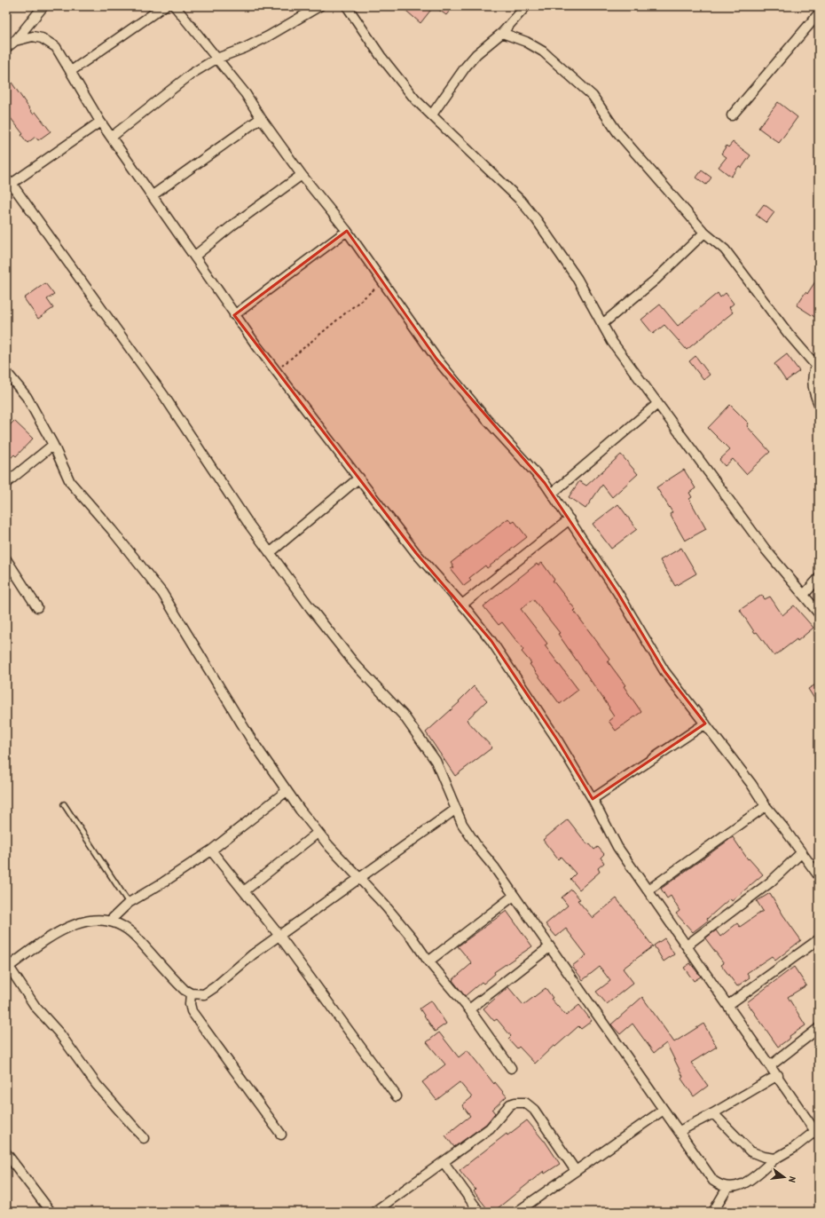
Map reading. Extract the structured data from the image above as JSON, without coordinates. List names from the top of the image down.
{
  "north": "right"
}
